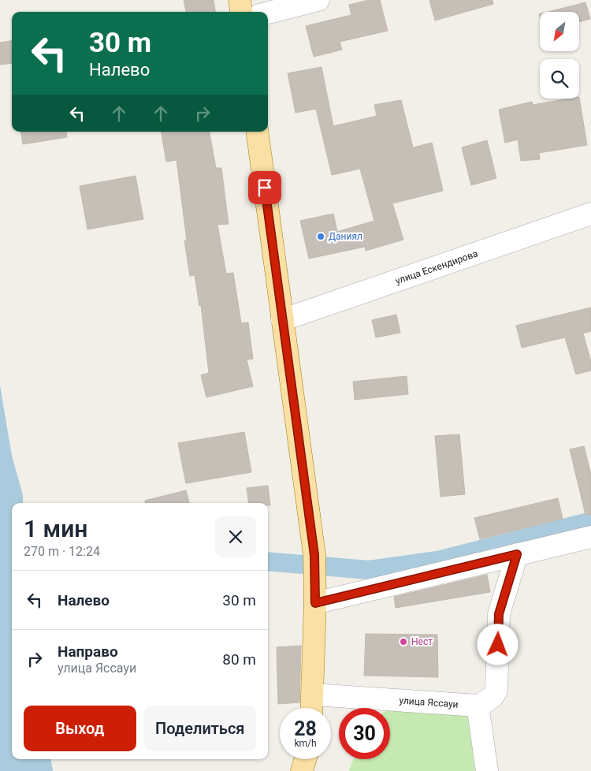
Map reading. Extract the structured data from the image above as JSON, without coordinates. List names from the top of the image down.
{
  "streets": {
    "street": ["улица Ескендирова", "улица Яссауи"]
  },
  "places": ["Даниял", "Нест"],
  "north": "bottom left",
  "page": {
    "turn": ["30 m", "Налево"],
    "heading": ["1 мин", "270 m · 12:24"],
    "list": [
      {
        "name": "Налево",
        "value": "30 m"
      },
      {
        "name": "Направо",
        "note": "улица Яссауи",
        "value": "80 m"
      }
    ],
    "buttons": ["Выход", "Поделиться"],
    "speed": "28 km/h",
    "limit": "30"
  }
}
